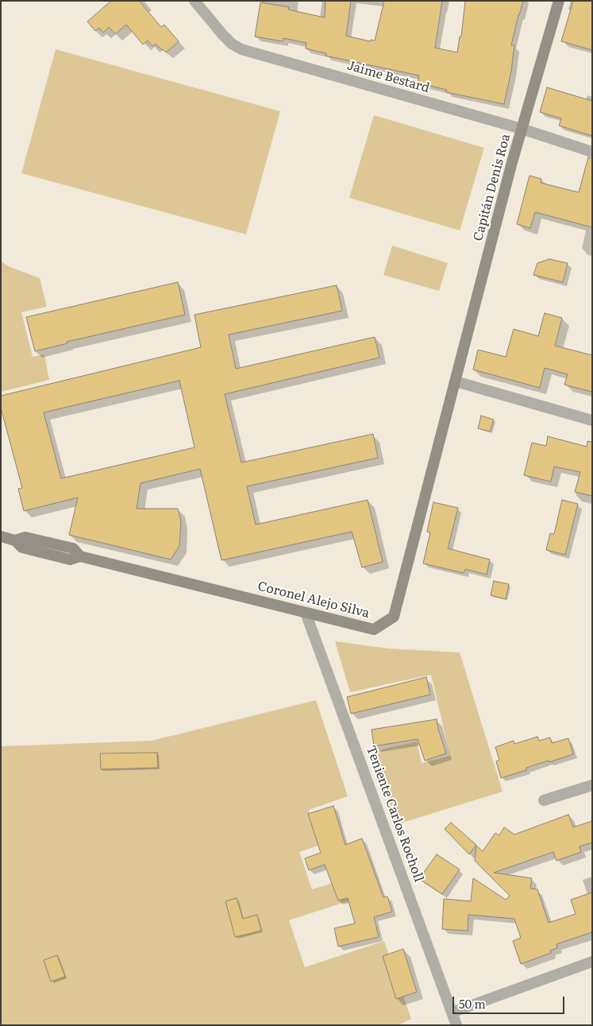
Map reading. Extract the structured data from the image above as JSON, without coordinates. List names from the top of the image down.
{
  "streets": {
    "main road": ["Capitán Denis Roa", "Coronel Alejo Silva"],
    "street": ["Jaime Bestard", "Teniente Carlos Rocholl"]
  },
  "crossings": [
    ["Jaime Bestard", "Capitán Denis Roa"],
    ["Capitán Denis Roa", "Coronel Alejo Silva"],
    ["Coronel Alejo Silva", "Teniente Carlos Rocholl"]
  ],
  "scale_bar": "50 m"
}
